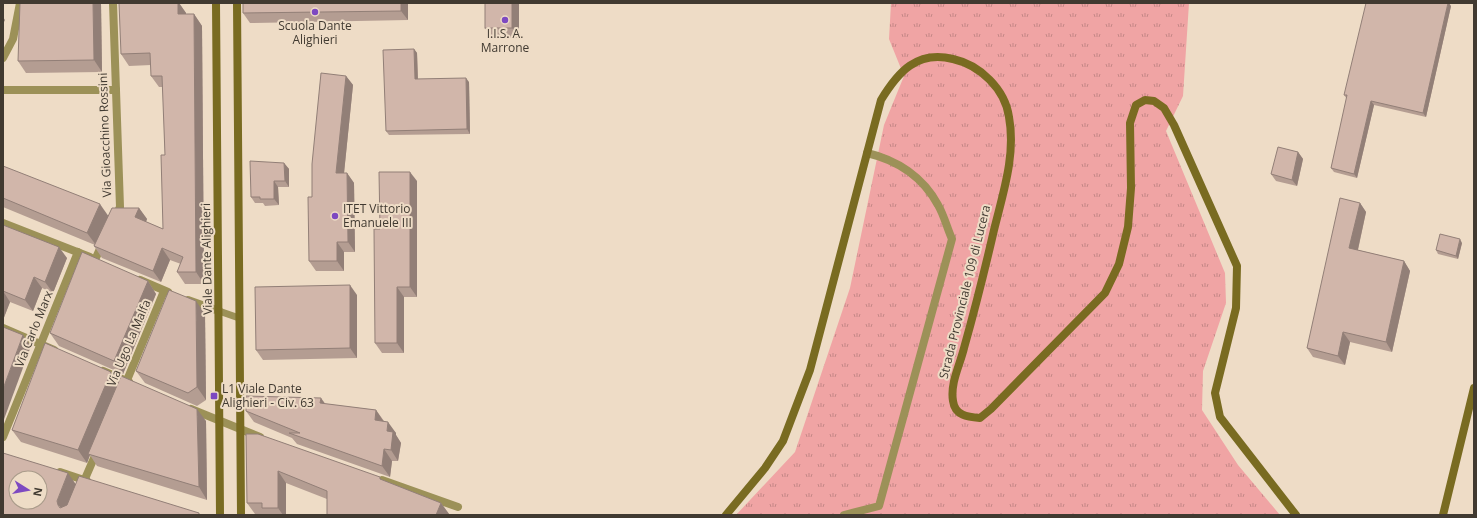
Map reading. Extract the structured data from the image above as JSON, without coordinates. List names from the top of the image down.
{
  "streets": {
    "main road": ["Viale Dante Alighieri", "Strada Provinciale 109 di Lucera"],
    "street": ["Via Gioacchino Rossini", "Via Carlo Marx", "Via Ugo La Malfa"]
  },
  "crossings": [
    ["Via Gioacchino Rossini", "Via Carlo Marx"]
  ],
  "places": {
    "other": ["Scuola Dante Alighieri", "I.I.S. A. Marrone", "ITET Vittorio Emanuele III"],
    "transit": ["L1 Viale Dante Alighieri - Civ. 63"]
  },
  "north": "right"
}
